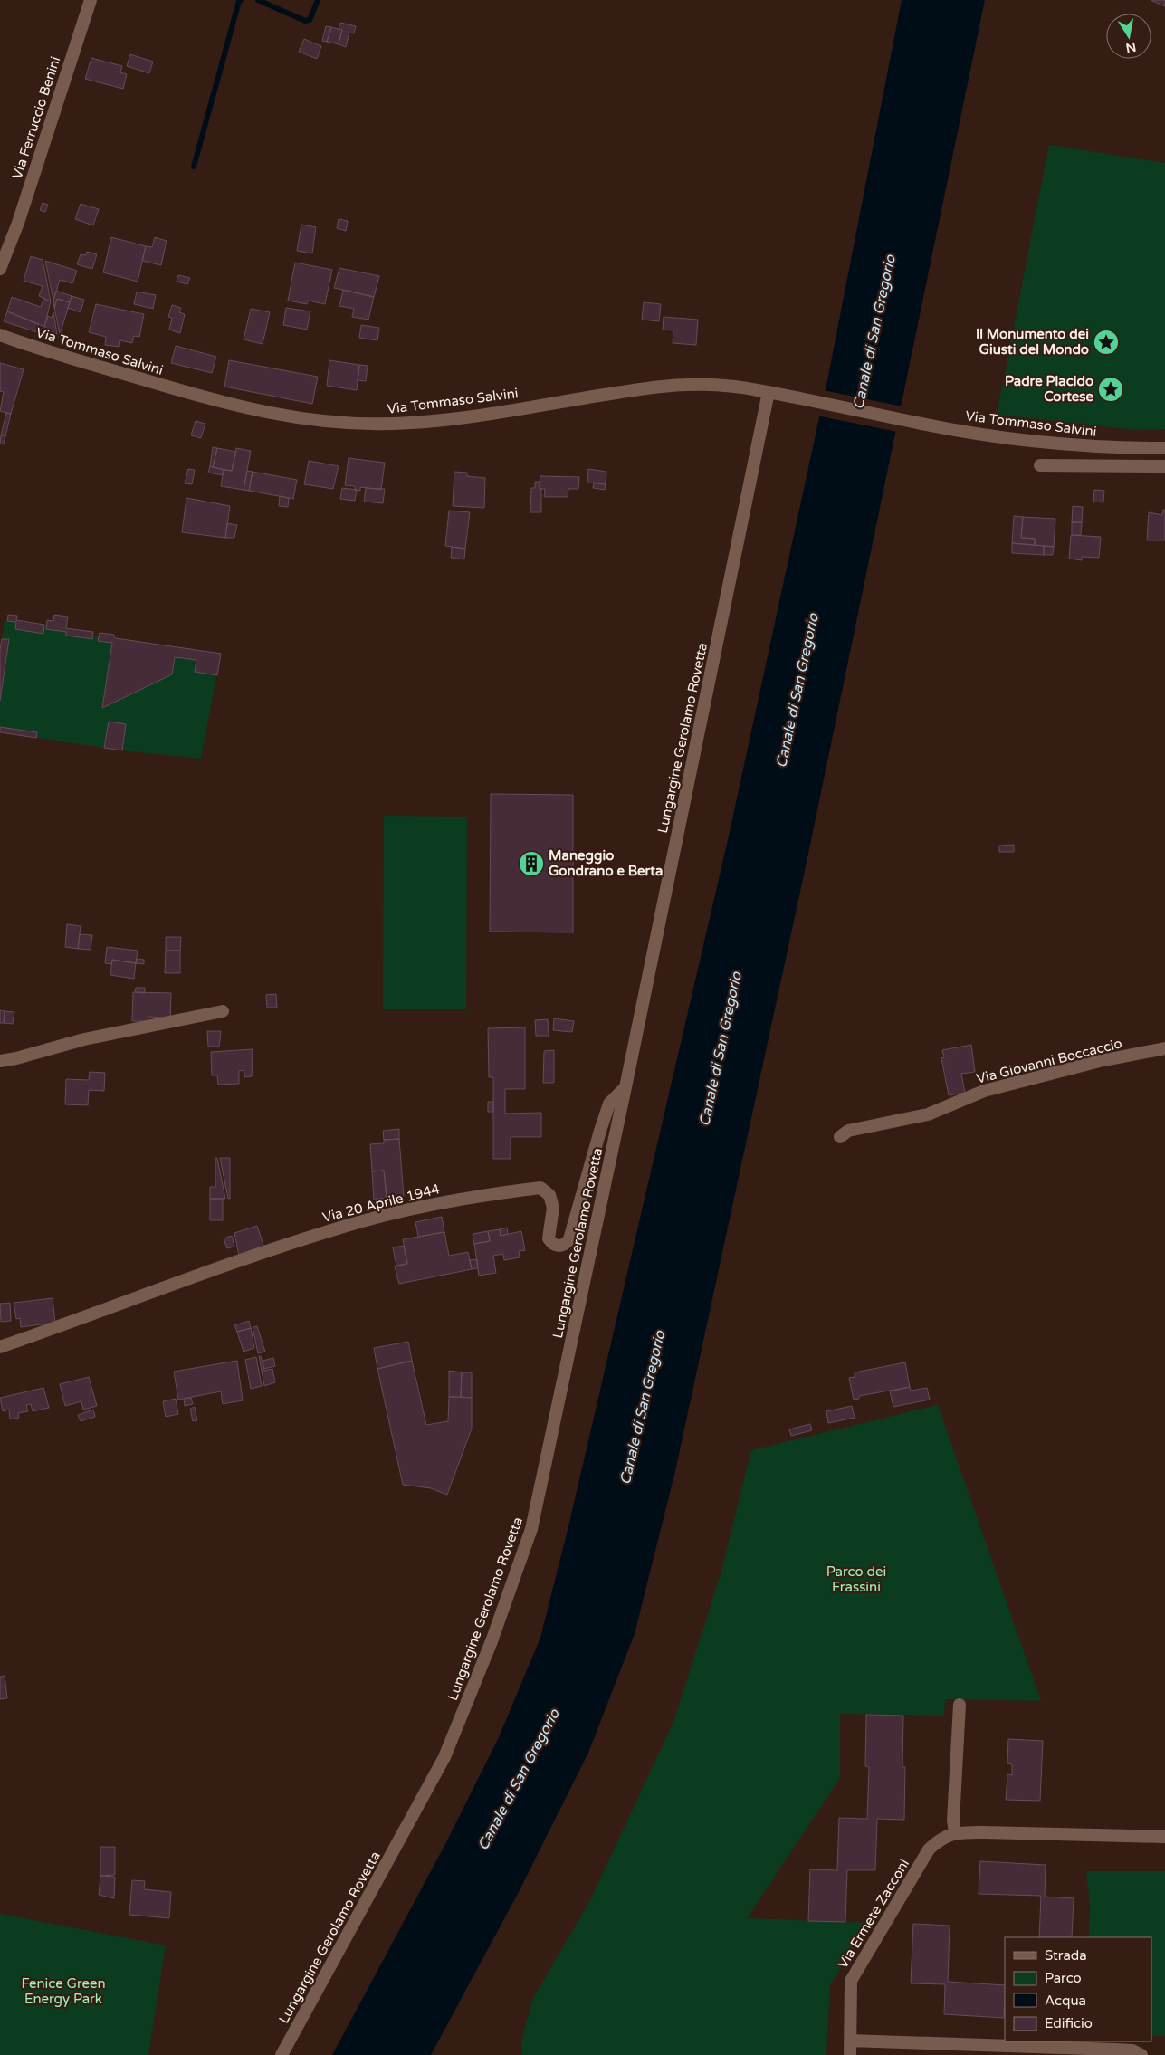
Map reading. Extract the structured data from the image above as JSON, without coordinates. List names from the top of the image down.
{
  "streets": {
    "street": [
      "Via Ferruccio Benini",
      "Via Tommaso Salvini",
      "Lungargine Gerolamo Rovetta",
      "Via Giovanni Boccaccio",
      "Via 20 Aprile 1944",
      "Via Ermete Zacconi"
    ]
  },
  "crossings": [
    ["Via Tommaso Salvini", "Lungargine Gerolamo Rovetta"],
    ["Lungargine Gerolamo Rovetta", "Via 20 Aprile 1944"]
  ],
  "water": ["Canale di San Gregorio"],
  "parks": ["Parco dei Frassini", "Fenice Green Energy Park"],
  "places": {
    "place": ["Il Monumento dei Giusti del Mondo", "Padre Placido Cortese"],
    "building": ["Maneggio Gondrano e Berta"]
  },
  "legend": [
    "Strada",
    "Parco",
    "Acqua",
    "Edificio"
  ],
  "north": "bottom"
}
